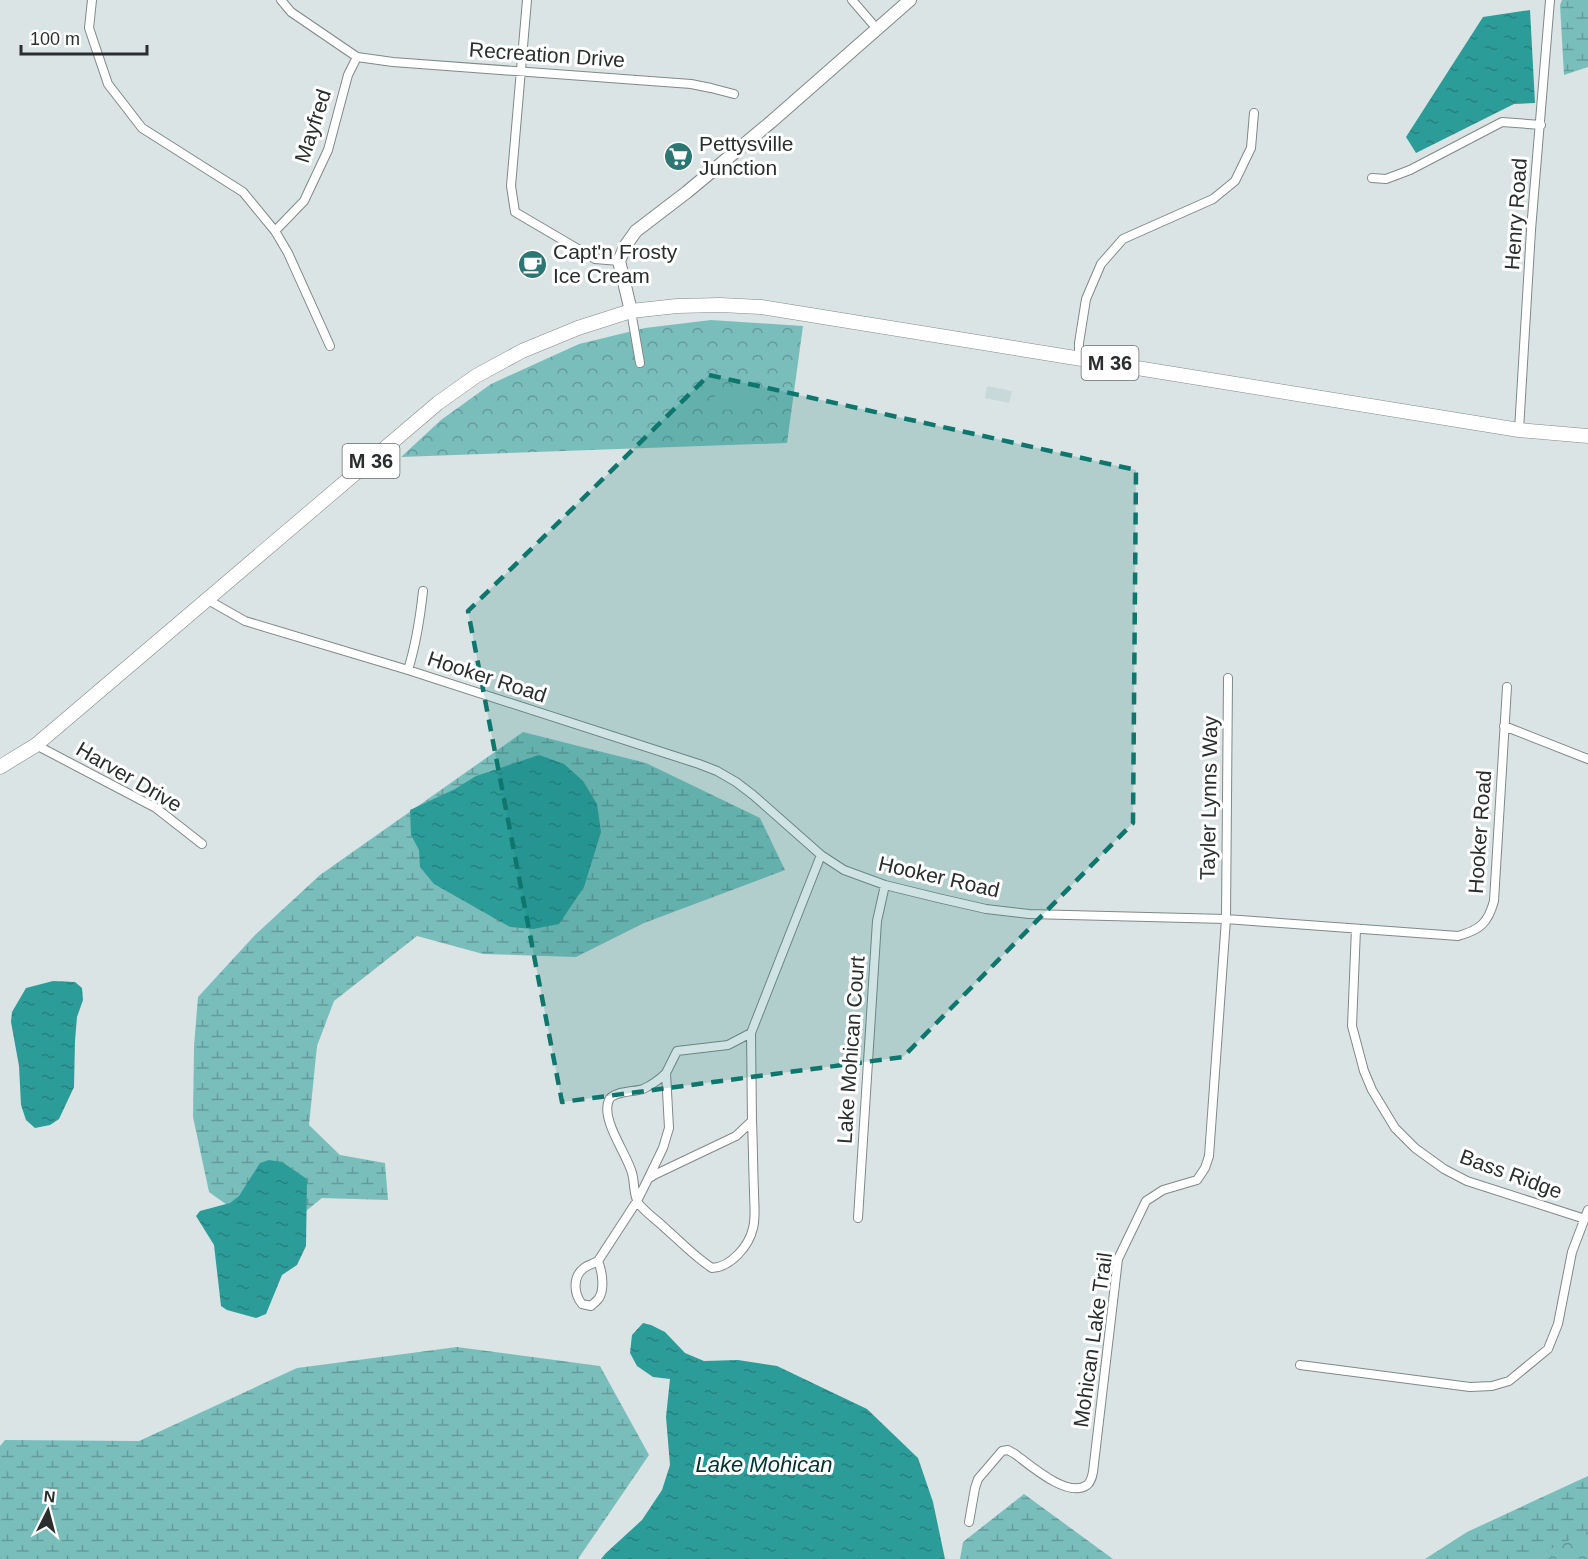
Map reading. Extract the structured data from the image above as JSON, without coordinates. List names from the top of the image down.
{
  "streets": {
    "main road": ["M 36"],
    "street": [
      "Recreation Drive",
      "Mayfred",
      "Henry Road",
      "Hooker Road",
      "Harver Drive",
      "Tayler Lynns Way",
      "Lake Mohican Court",
      "Bass Ridge",
      "Mohican Lake Trail"
    ]
  },
  "crossings": [
    ["Recreation Drive", "Mayfred"],
    ["Henry Road", "M 36"],
    ["M 36", "Hooker Road"],
    ["M 36", "Harver Drive"],
    ["Hooker Road", "Tayler Lynns Way"],
    ["Hooker Road", "Lake Mohican Court"],
    ["Hooker Road", "Bass Ridge"],
    ["Hooker Road", "Mohican Lake Trail"],
    ["Tayler Lynns Way", "Mohican Lake Trail"]
  ],
  "water": ["Lake Mohican"],
  "places": {
    "supermarket": ["Pettysville Junction"],
    "cafe": ["Capt'n Frosty Ice Cream"]
  },
  "scale_bar": "100 m",
  "north": "top"
}
